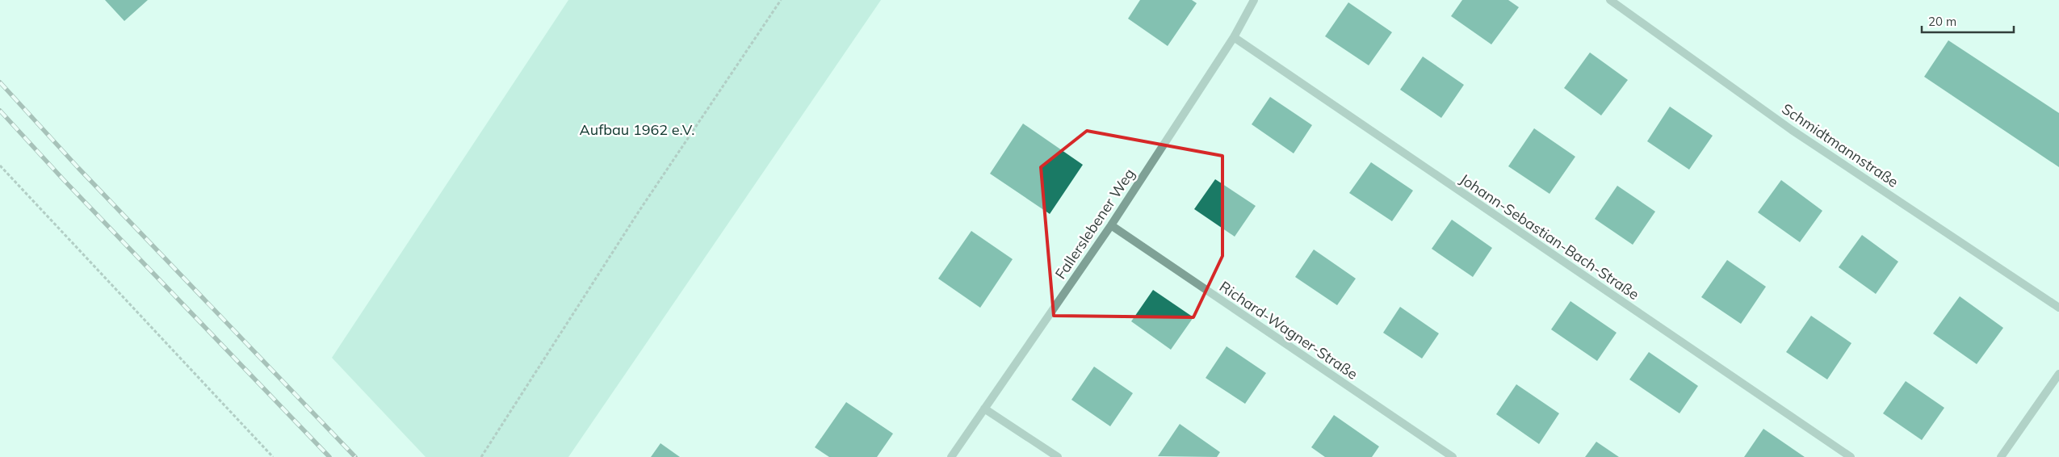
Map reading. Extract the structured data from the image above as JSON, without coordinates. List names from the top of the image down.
{
  "streets": {
    "street": [
      "Schmidtmannstraße",
      "Fallerslebener Weg",
      "Johann-Sebastian-Bach-Straße",
      "Richard-Wagner-Straße"
    ]
  },
  "crossings": [
    ["Fallerslebener Weg", "Johann-Sebastian-Bach-Straße"],
    ["Fallerslebener Weg", "Richard-Wagner-Straße"]
  ],
  "parks": ["Aufbau 1962 e.V."],
  "scale_bar": "20 m"
}
